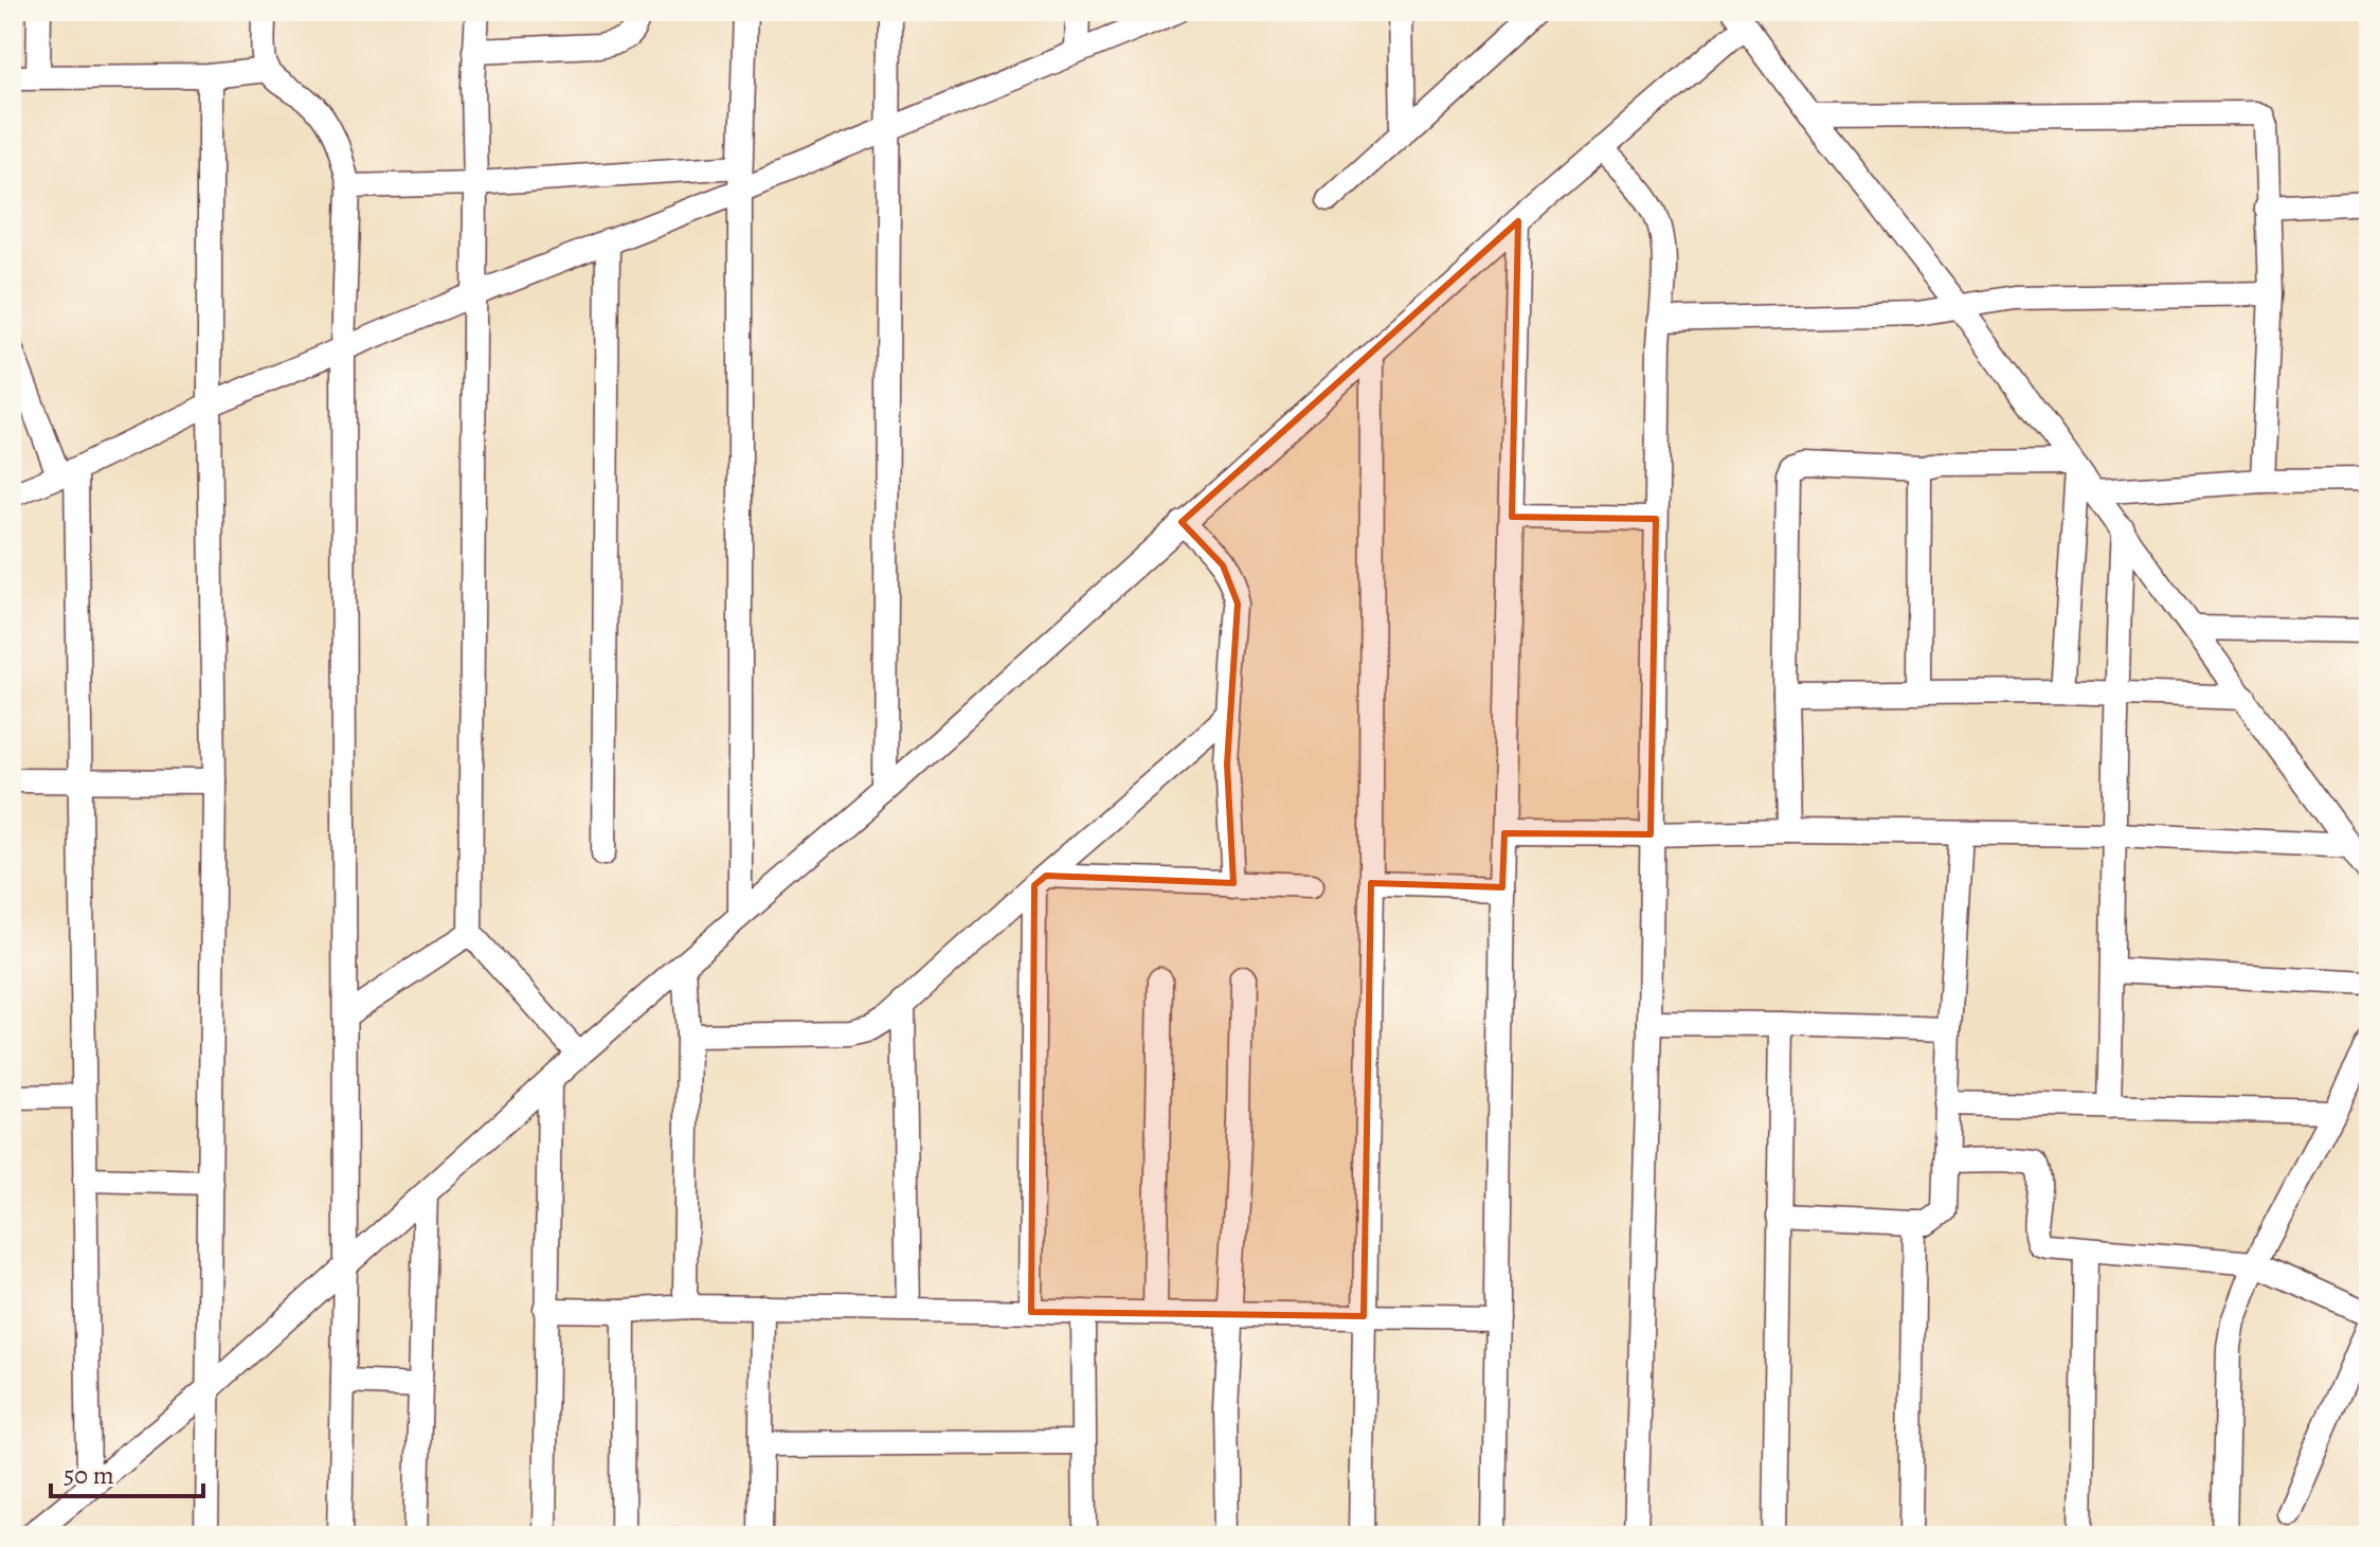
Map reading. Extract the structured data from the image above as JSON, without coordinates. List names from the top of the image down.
{
  "scale_bar": "50 m"
}
